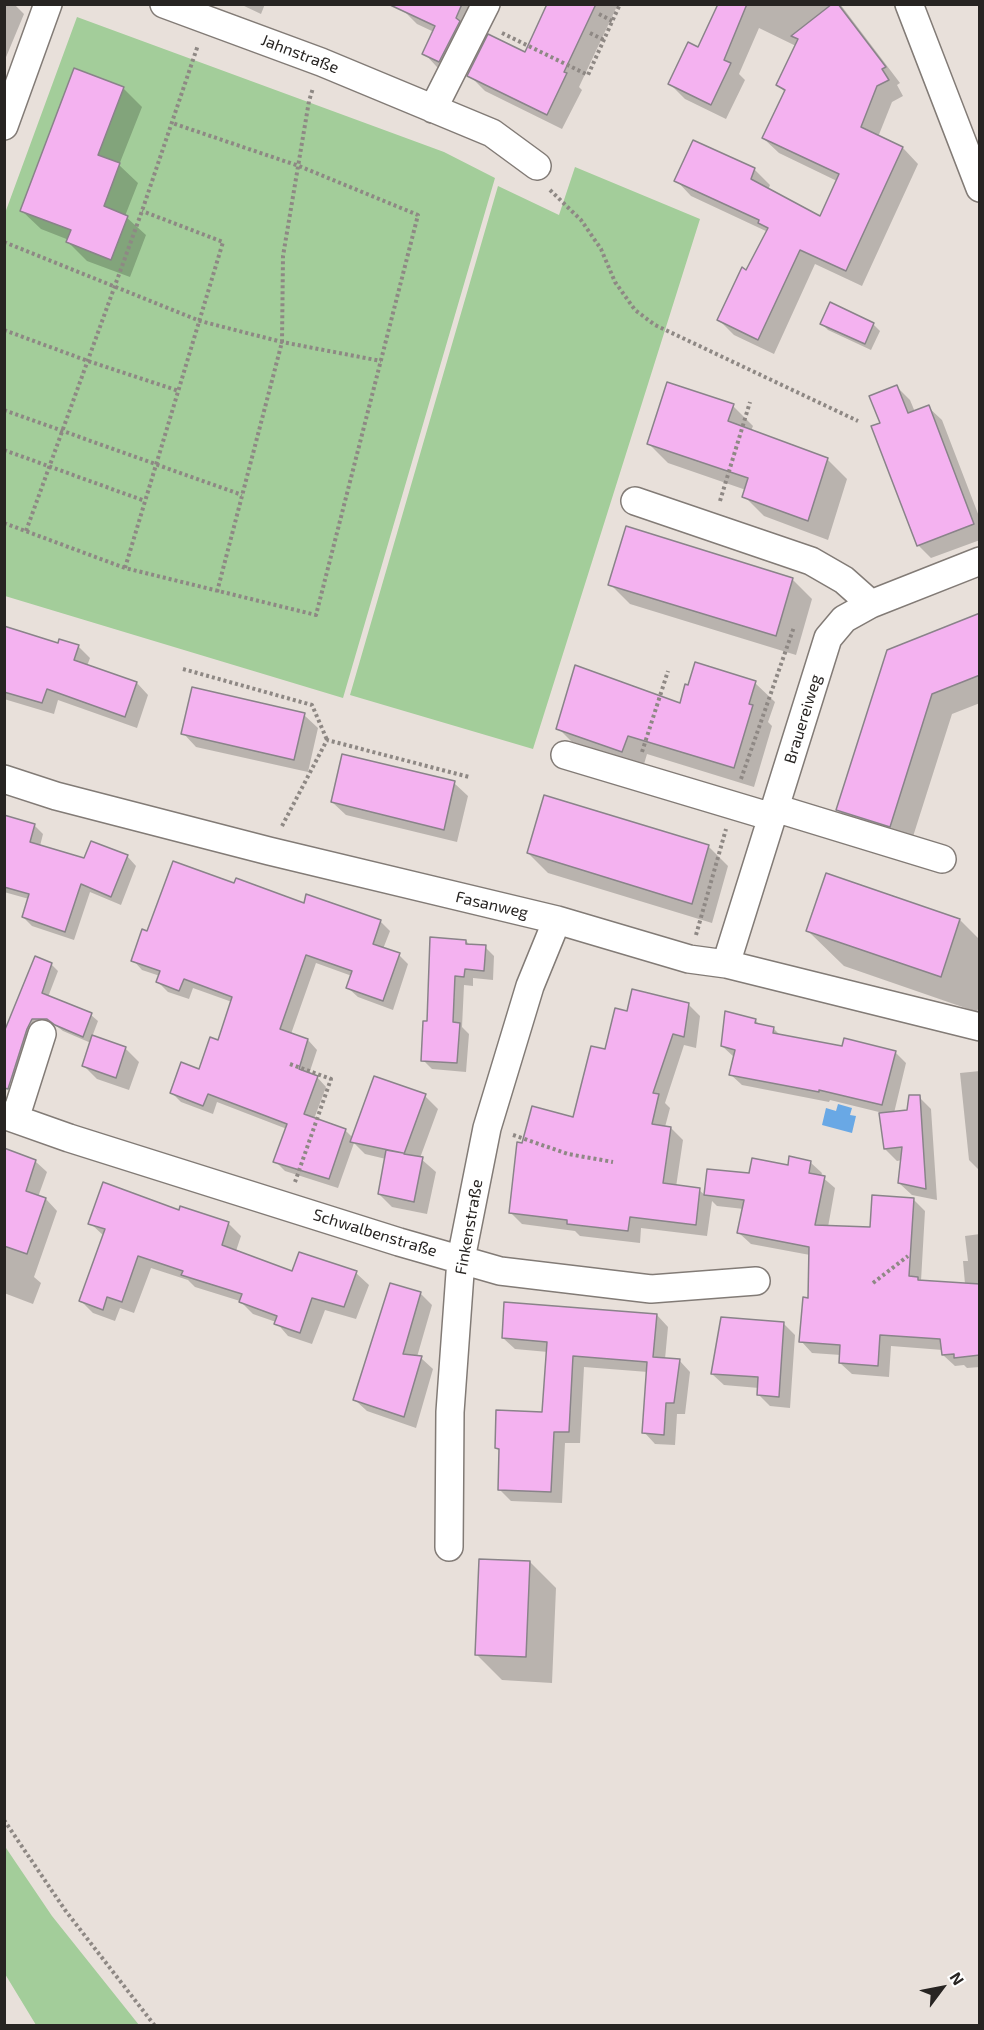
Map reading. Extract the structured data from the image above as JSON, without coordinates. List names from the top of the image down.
{
  "streets": {
    "street": [
      "Jahnstraße",
      "Brauereiweg",
      "Fasanweg",
      "Finkenstraße",
      "Schwalbenstraße"
    ]
  },
  "crossings": [
    ["Brauereiweg", "Fasanweg"],
    ["Fasanweg", "Finkenstraße"],
    ["Finkenstraße", "Schwalbenstraße"]
  ],
  "north": "top right"
}
